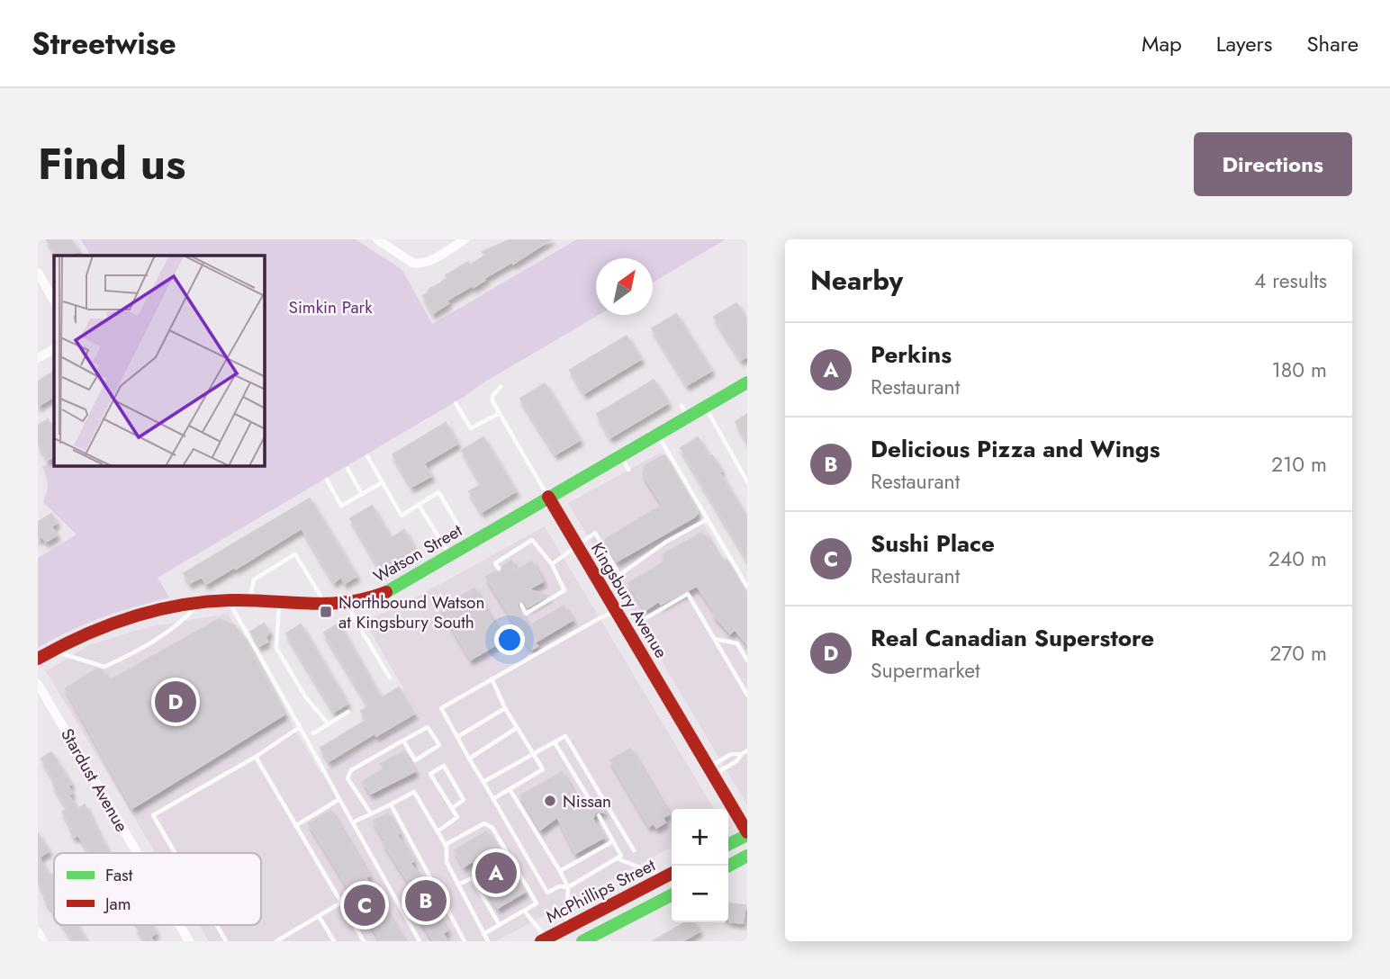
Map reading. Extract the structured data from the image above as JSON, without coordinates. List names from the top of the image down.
{
  "streets": {
    "street": [
      "Watson Street",
      "Kingsbury Avenue",
      "Stardust Avenue",
      "McPhillips Street"
    ]
  },
  "crossings": [
    ["Watson Street", "Kingsbury Avenue"]
  ],
  "parks": ["Simkin Park"],
  "places": {
    "transit": ["Northbound Watson at Kingsbury South"],
    "other": ["Nissan"]
  },
  "legend": ["Fast", "Jam"],
  "north": "top right",
  "page": {
    "header": "Streetwise",
    "nav": ["Map", "Layers", "Share"],
    "title": "Find us",
    "buttons": "Directions",
    "heading": ["Nearby", "4 results"],
    "list": [
      {
        "mark": "A",
        "name": "Perkins",
        "note": "Restaurant",
        "value": "180 m"
      },
      {
        "mark": "B",
        "name": "Delicious Pizza and Wings",
        "note": "Restaurant",
        "value": "210 m"
      },
      {
        "mark": "C",
        "name": "Sushi Place",
        "note": "Restaurant",
        "value": "240 m"
      },
      {
        "mark": "D",
        "name": "Real Canadian Superstore",
        "note": "Supermarket",
        "value": "270 m"
      }
    ],
    "pins": [
      "D",
      "A",
      "B",
      "C"
    ],
    "map_buttons": ["+", "−"]
  }
}
